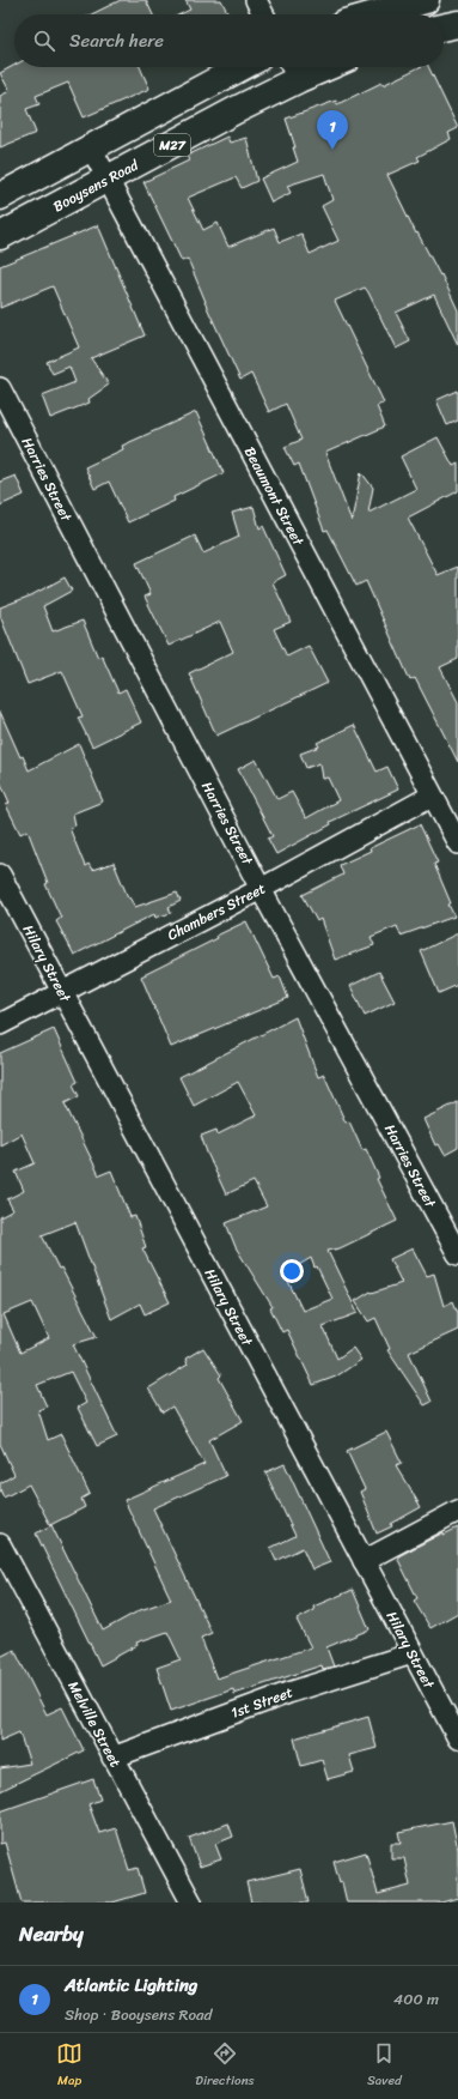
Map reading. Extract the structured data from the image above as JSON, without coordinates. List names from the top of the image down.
{
  "streets": {
    "main road": ["M27", "Booysens Road"],
    "street": [
      "Harries Street",
      "Beaumont Street",
      "Chambers Street",
      "Hilary Street",
      "1st Street",
      "Melville Street"
    ]
  },
  "crossings": [
    ["M27", "Beaumont Street"],
    ["Booysens Road", "Beaumont Street"],
    ["Harries Street", "Chambers Street"],
    ["Beaumont Street", "Chambers Street"],
    ["Chambers Street", "Hilary Street"],
    ["Hilary Street", "1st Street"],
    ["1st Street", "Melville Street"]
  ],
  "page": {
    "search": "Search here",
    "pins": "1",
    "heading": "Nearby",
    "list": [
      {
        "mark": "1",
        "name": "Atlantic Lighting",
        "note": "Shop · Booysens Road",
        "value": "400 m"
      }
    ],
    "nav": ["Map", "Directions", "Saved"]
  }
}
